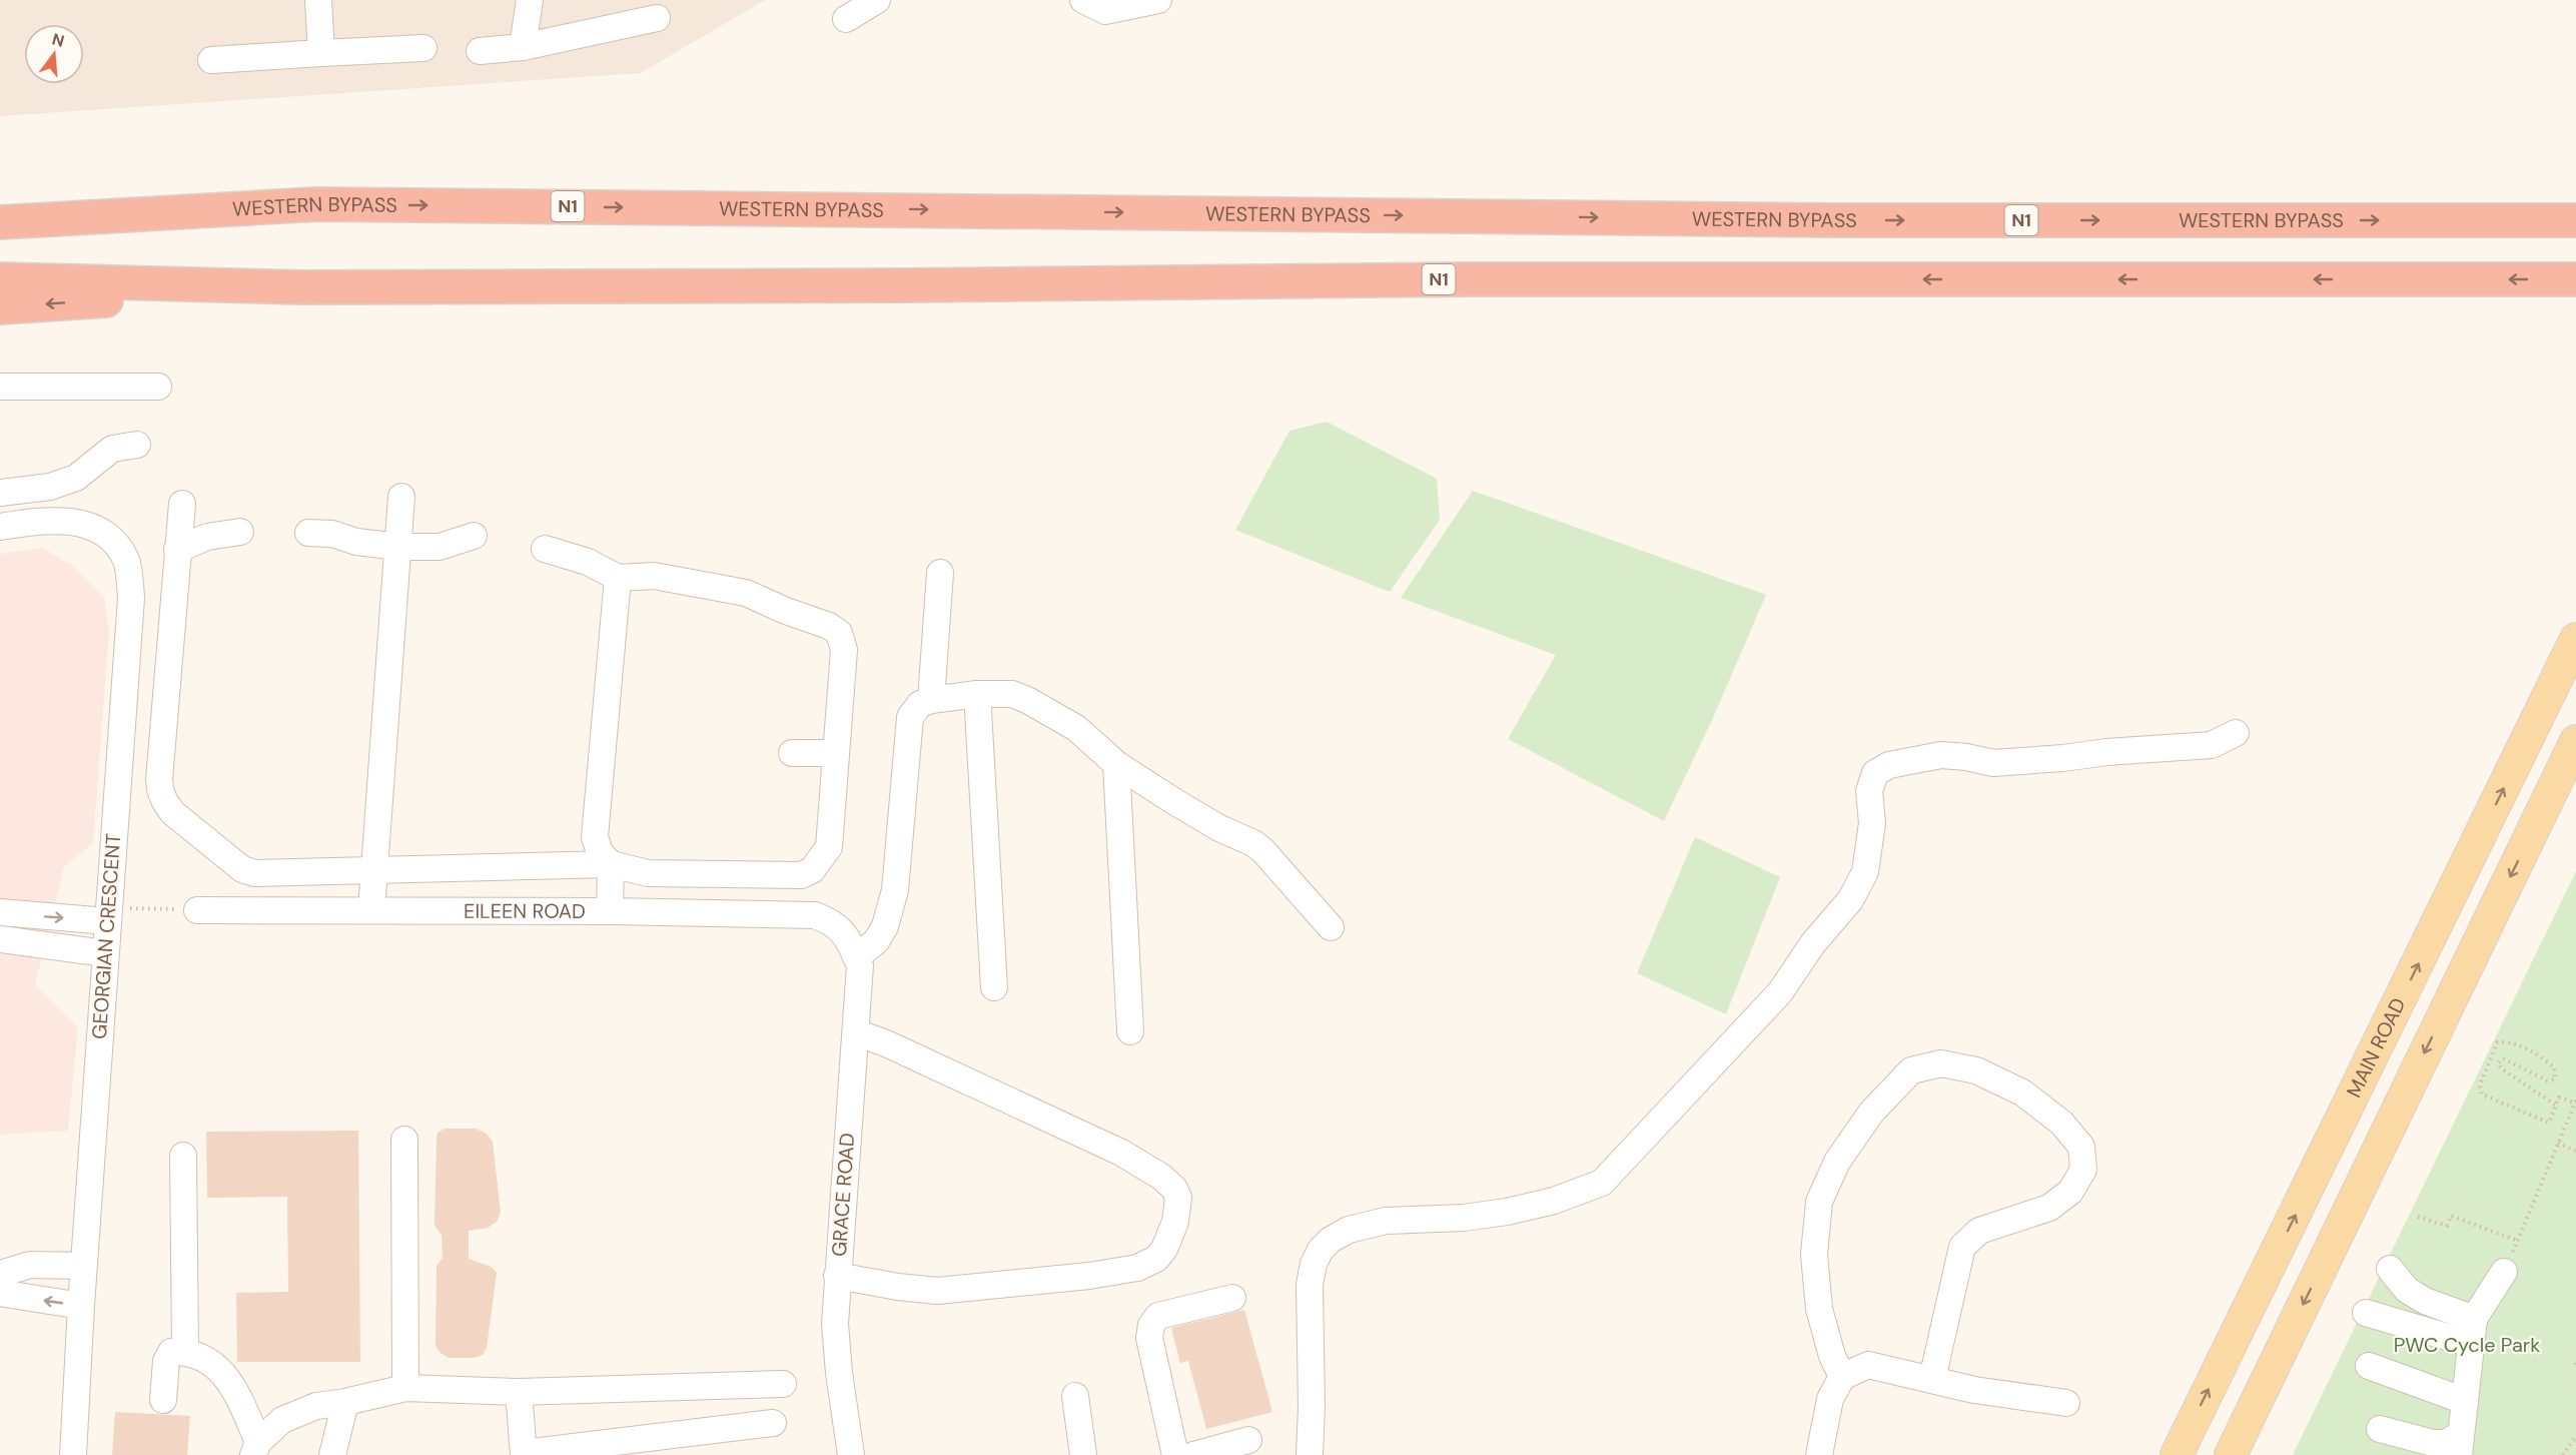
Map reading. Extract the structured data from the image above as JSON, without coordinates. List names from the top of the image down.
{
  "streets": {
    "highway": ["N1", "WESTERN BYPASS"],
    "main road": ["MAIN ROAD"],
    "street": ["EILEEN ROAD", "GEORGIAN CRESCENT", "GRACE ROAD"]
  },
  "crossings": [
    ["EILEEN ROAD", "GRACE ROAD"]
  ],
  "parks": ["PWC Cycle Park"],
  "north": "top"
}
